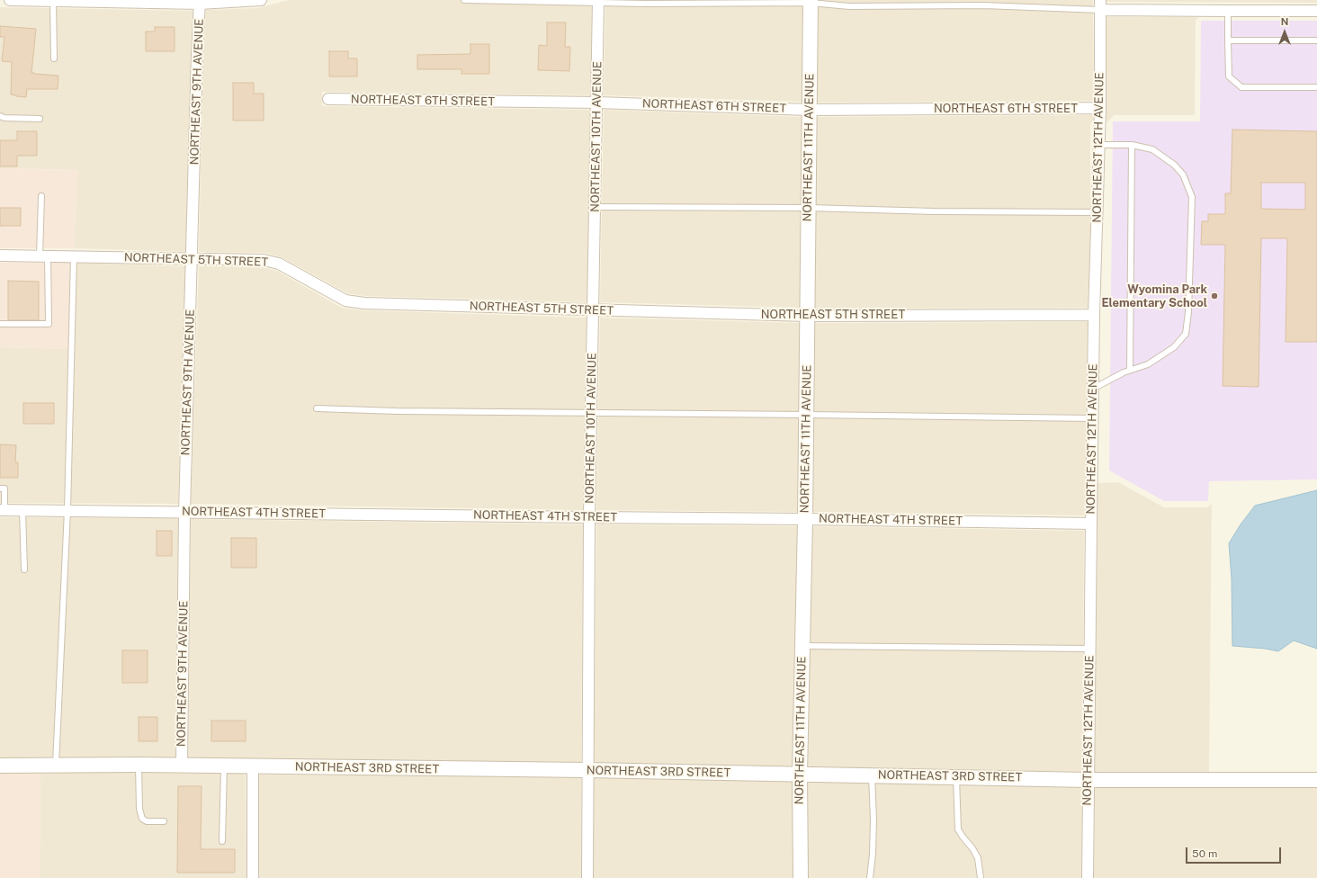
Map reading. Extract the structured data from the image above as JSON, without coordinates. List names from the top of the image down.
{
  "streets": {
    "street": [
      "NORTHEAST 9TH AVENUE",
      "NORTHEAST 6TH STREET",
      "NORTHEAST 10TH AVENUE",
      "NORTHEAST 11TH AVENUE",
      "NORTHEAST 12TH AVENUE",
      "NORTHEAST 5TH STREET",
      "NORTHEAST 4TH STREET",
      "NORTHEAST 3RD STREET"
    ]
  },
  "crossings": [
    ["NORTHEAST 9TH AVENUE", "NORTHEAST 5TH STREET"],
    ["NORTHEAST 9TH AVENUE", "NORTHEAST 4TH STREET"],
    ["NORTHEAST 9TH AVENUE", "NORTHEAST 3RD STREET"],
    ["NORTHEAST 6TH STREET", "NORTHEAST 10TH AVENUE"],
    ["NORTHEAST 6TH STREET", "NORTHEAST 11TH AVENUE"],
    ["NORTHEAST 6TH STREET", "NORTHEAST 12TH AVENUE"],
    ["NORTHEAST 10TH AVENUE", "NORTHEAST 5TH STREET"],
    ["NORTHEAST 10TH AVENUE", "NORTHEAST 4TH STREET"],
    ["NORTHEAST 10TH AVENUE", "NORTHEAST 3RD STREET"],
    ["NORTHEAST 11TH AVENUE", "NORTHEAST 5TH STREET"],
    ["NORTHEAST 11TH AVENUE", "NORTHEAST 4TH STREET"],
    ["NORTHEAST 11TH AVENUE", "NORTHEAST 3RD STREET"],
    ["NORTHEAST 12TH AVENUE", "NORTHEAST 5TH STREET"],
    ["NORTHEAST 12TH AVENUE", "NORTHEAST 4TH STREET"],
    ["NORTHEAST 12TH AVENUE", "NORTHEAST 3RD STREET"]
  ],
  "places": ["Wyomina Park Elementary School"],
  "scale_bar": "50 m",
  "north": "top"
}
